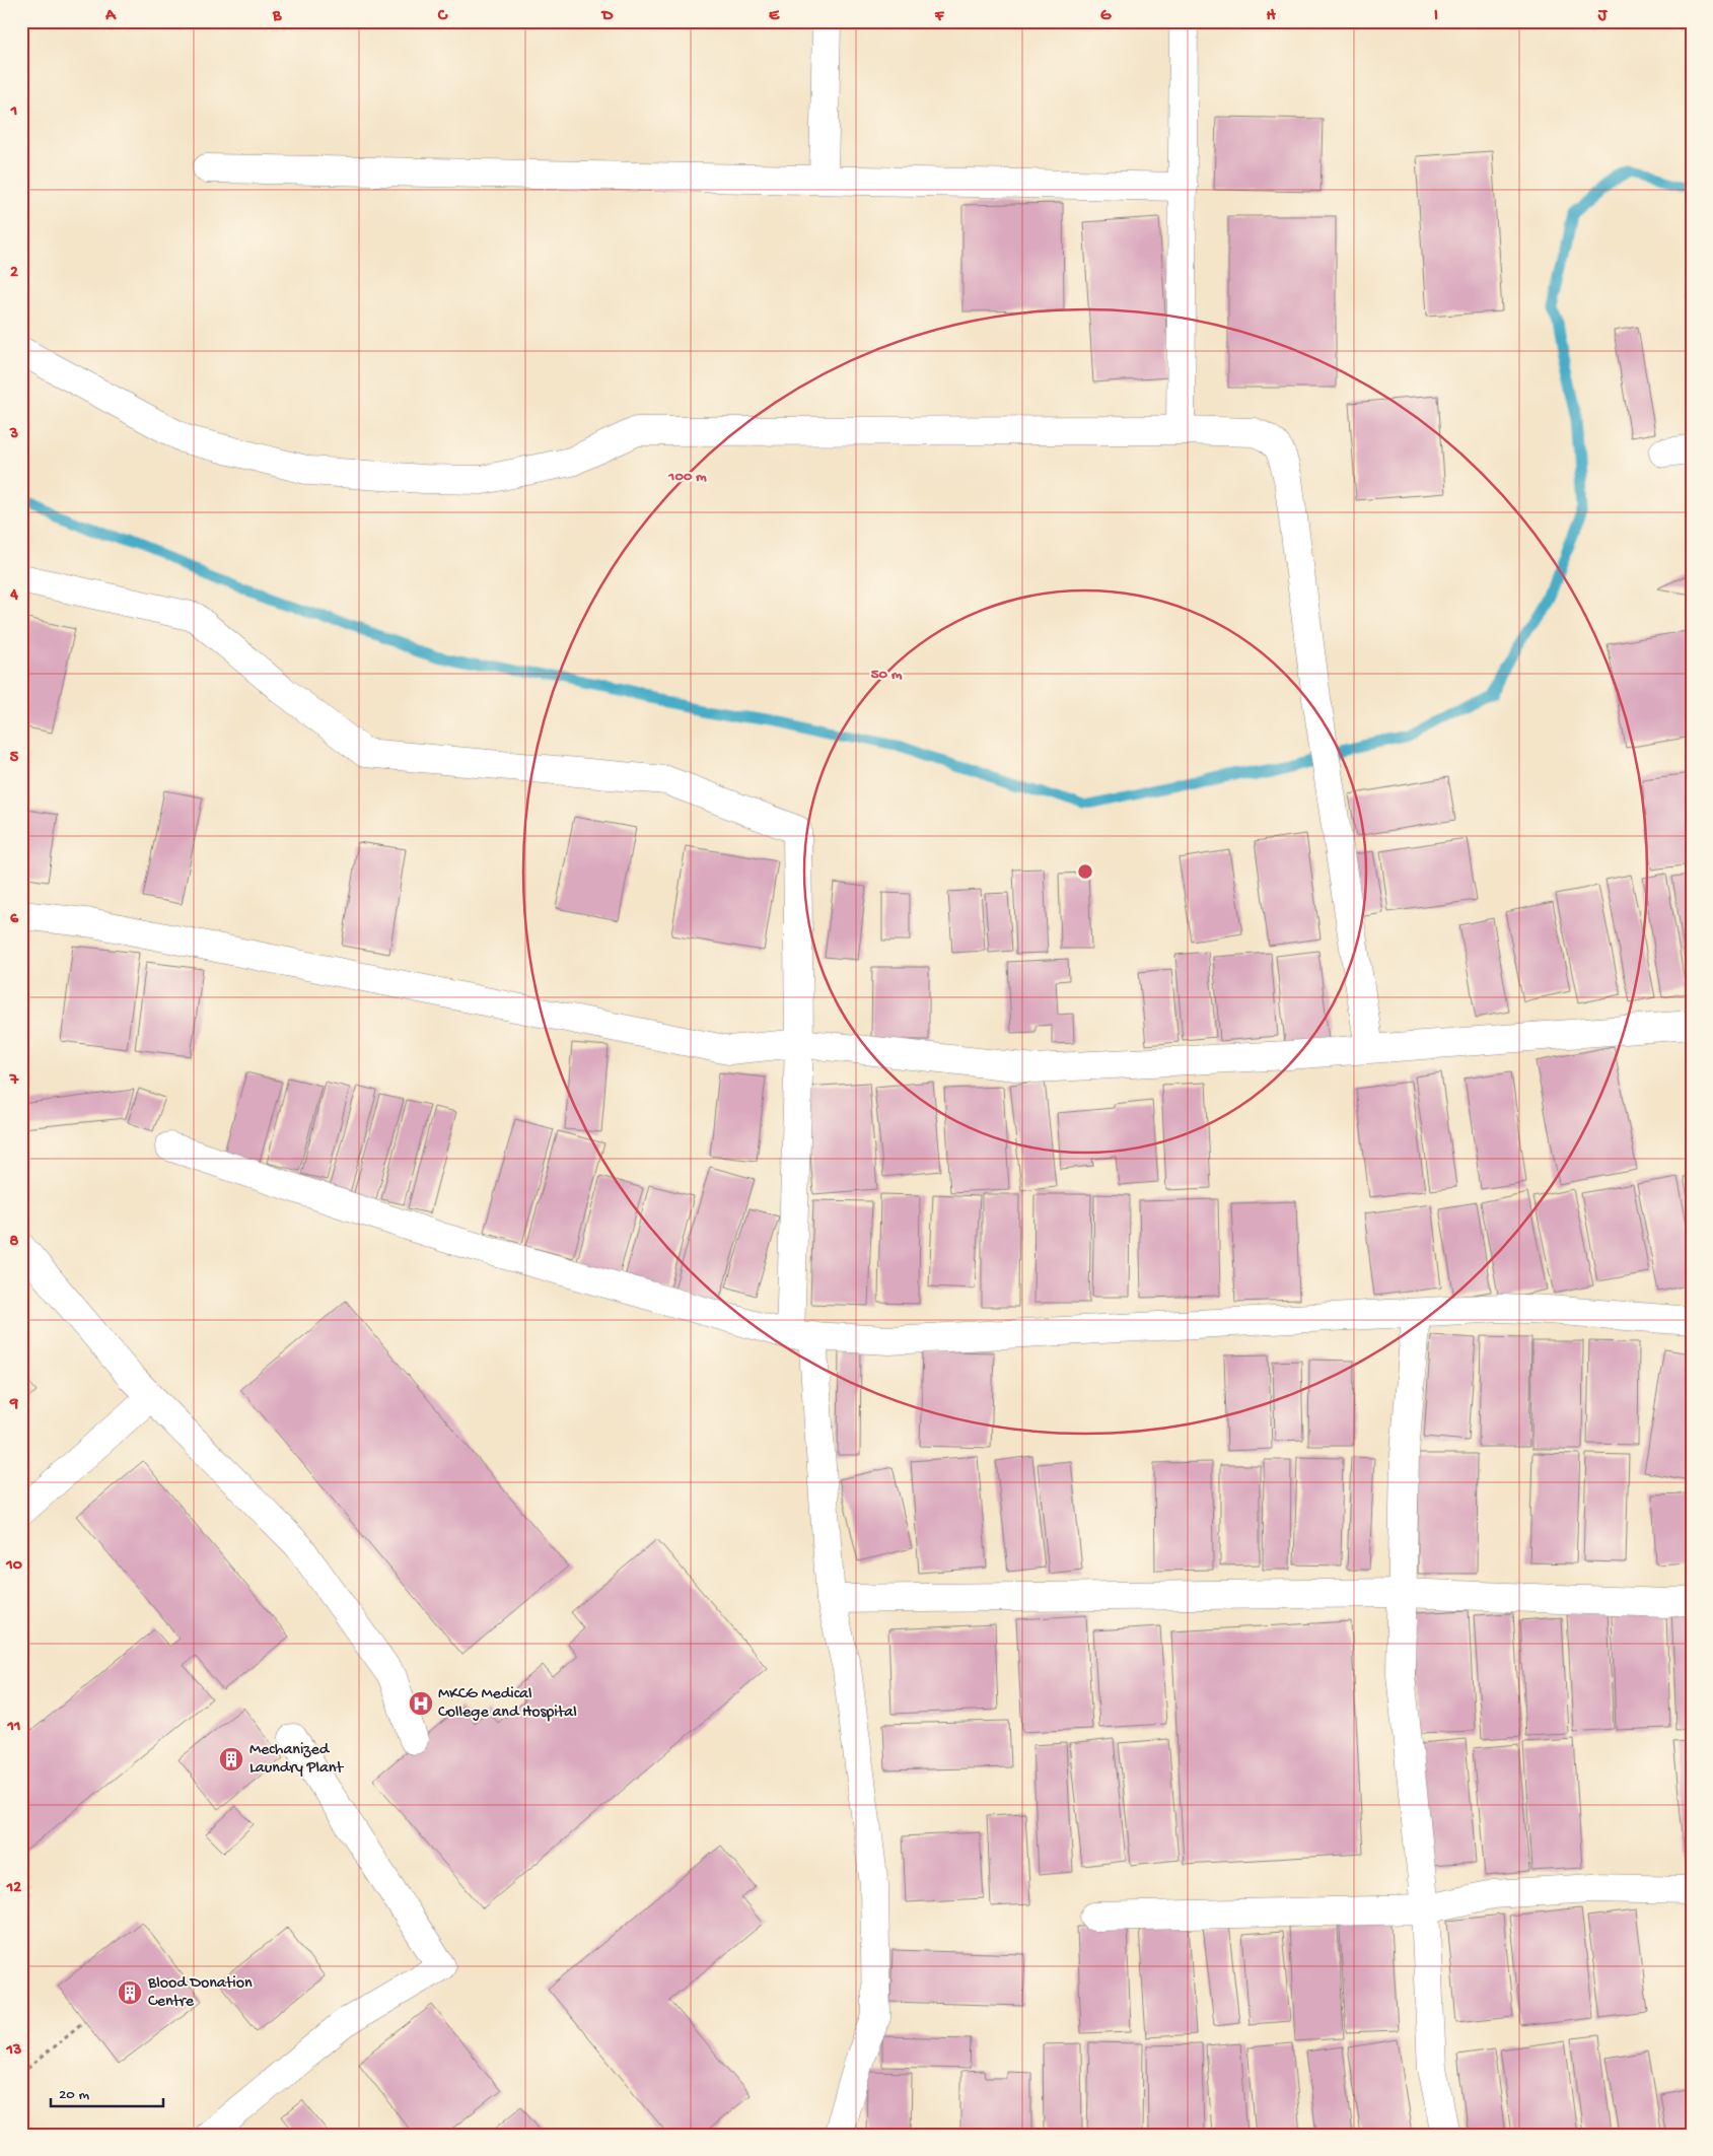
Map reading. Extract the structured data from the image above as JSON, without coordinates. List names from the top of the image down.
{
  "places": {
    "hospital": ["MKCG Medical College and Hospital"],
    "building": ["Mechanized Laundry Plant", "Blood Donation Centre"]
  },
  "scale_bar": "20 m",
  "grid": {
    "columns": [
      "A",
      "B",
      "C",
      "D",
      "E",
      "F",
      "G",
      "H",
      "I",
      "J"
    ],
    "rows": [
      "1",
      "2",
      "3",
      "4",
      "5",
      "6",
      "7",
      "8",
      "9",
      "10",
      "11",
      "12",
      "13"
    ]
  },
  "rings": ["100 m", "50 m"]
}
